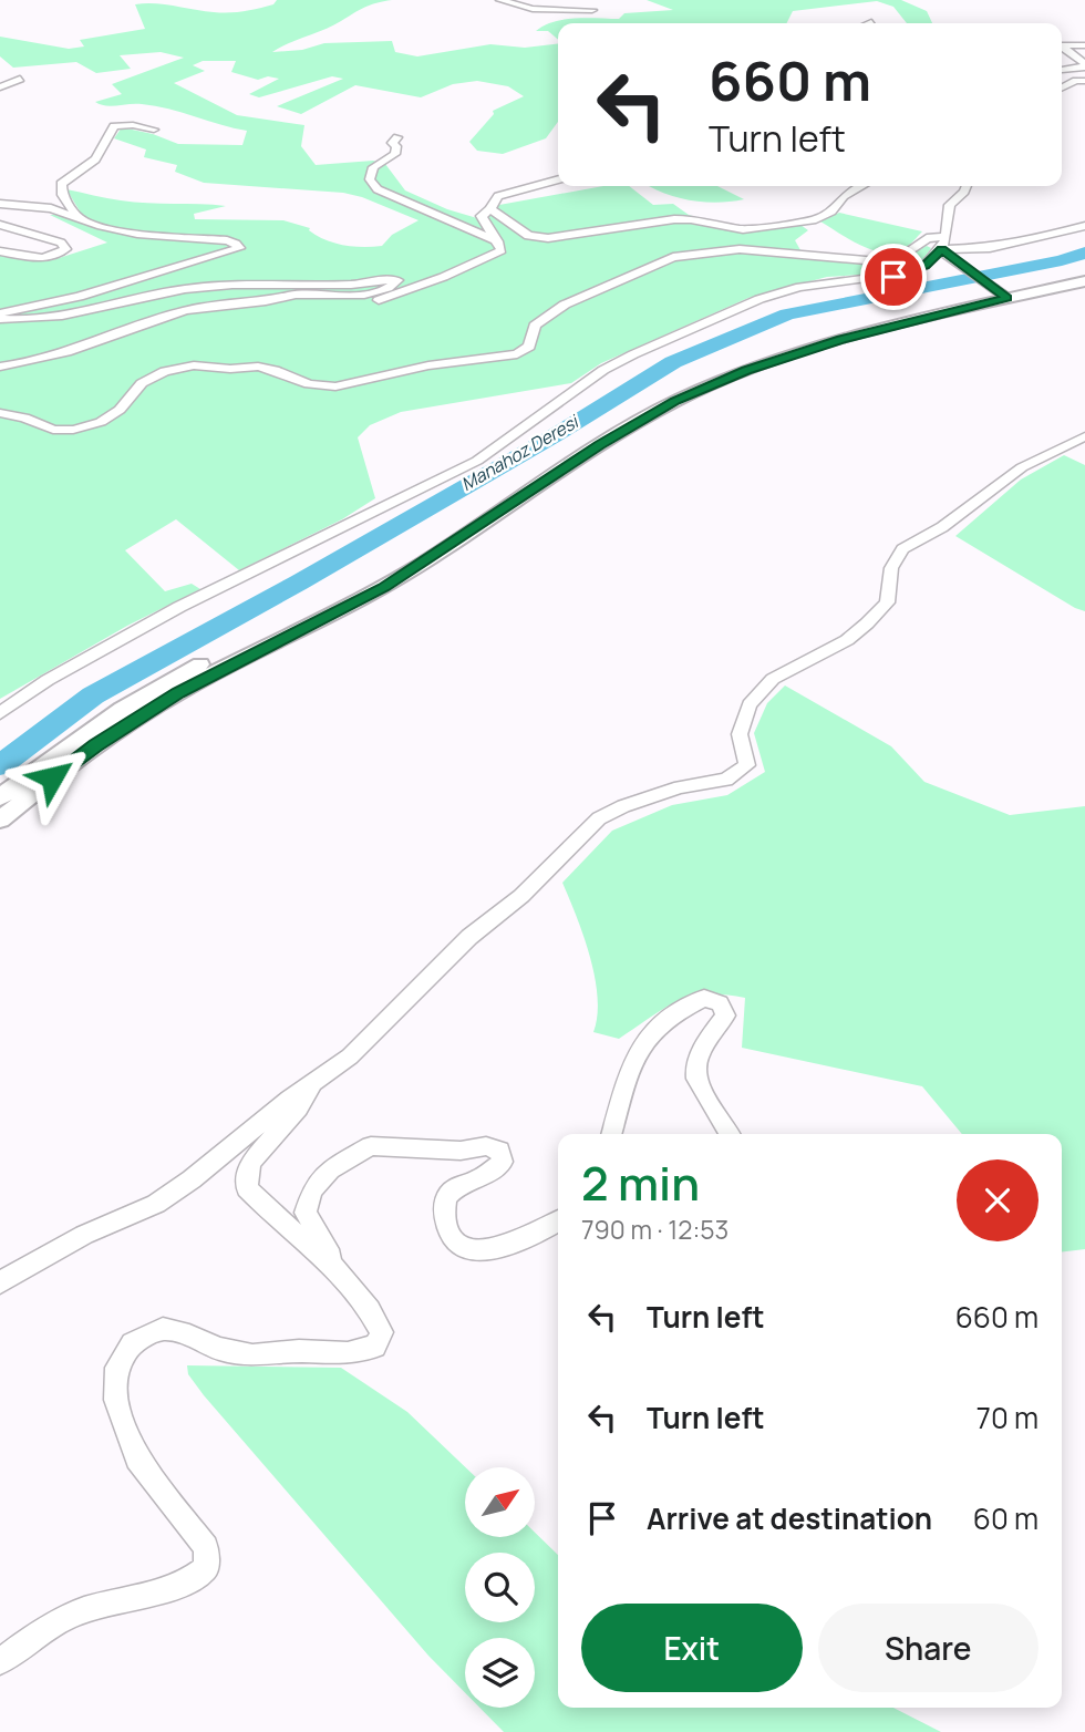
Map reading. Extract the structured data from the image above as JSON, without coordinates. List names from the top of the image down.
{
  "water": ["Manahoz Deresi"],
  "north": "top right",
  "page": {
    "turn": ["660 m", "Turn left"],
    "heading": ["2 min", "790 m · 12:53"],
    "list": [
      {
        "name": "Turn left",
        "value": "660 m"
      },
      {
        "name": "Turn left",
        "value": "70 m"
      },
      {
        "name": "Arrive at destination",
        "value": "60 m"
      }
    ],
    "buttons": ["Exit", "Share"]
  }
}
